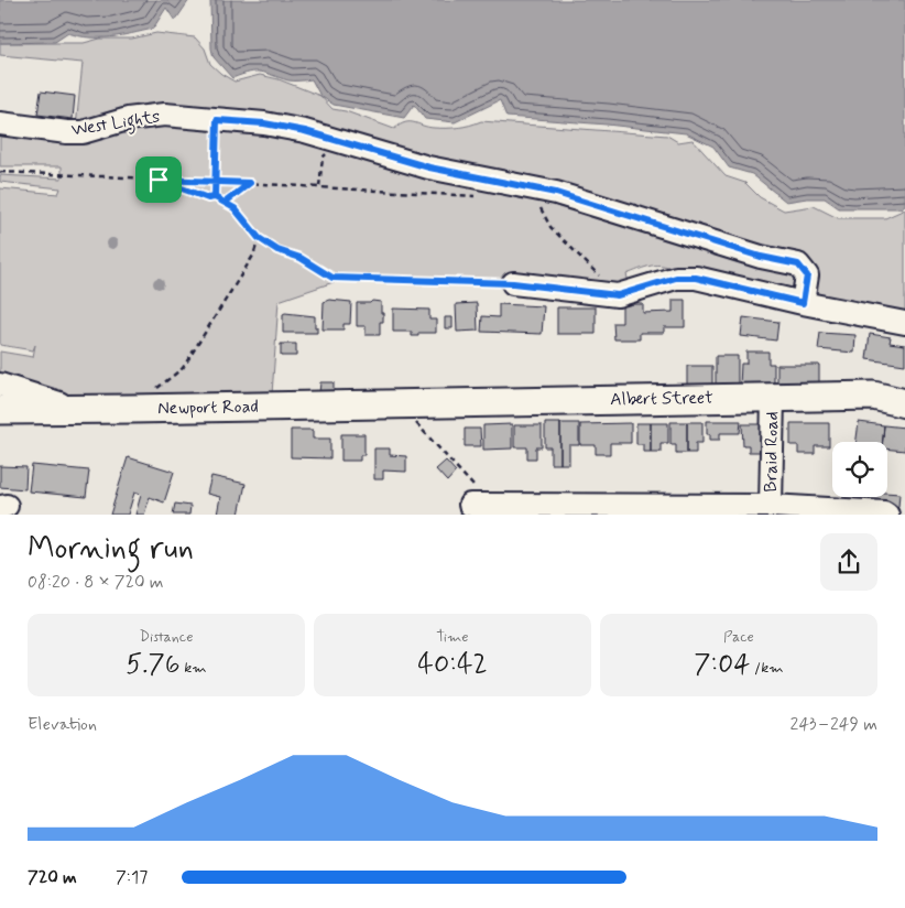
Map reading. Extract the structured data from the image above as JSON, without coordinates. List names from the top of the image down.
{
  "streets": {
    "main road": ["Albert Street", "Newport Road"],
    "street": ["West Lights", "Braid Road"]
  },
  "crossings": [
    ["Albert Street", "Newport Road"],
    ["Albert Street", "Braid Road"]
  ],
  "page": {
    "heading": ["Morning run", "08:20 · 8 × 720 m"],
    "stats": [
      ["Distance", "5.76 km"],
      ["Time", "40:42"],
      ["Pace", "7:04 /km"]
    ],
    "chart": ["Elevation", "243–249 m"],
    "list": [
      {
        "name": "720 m",
        "note": "7:17"
      }
    ]
  }
}
